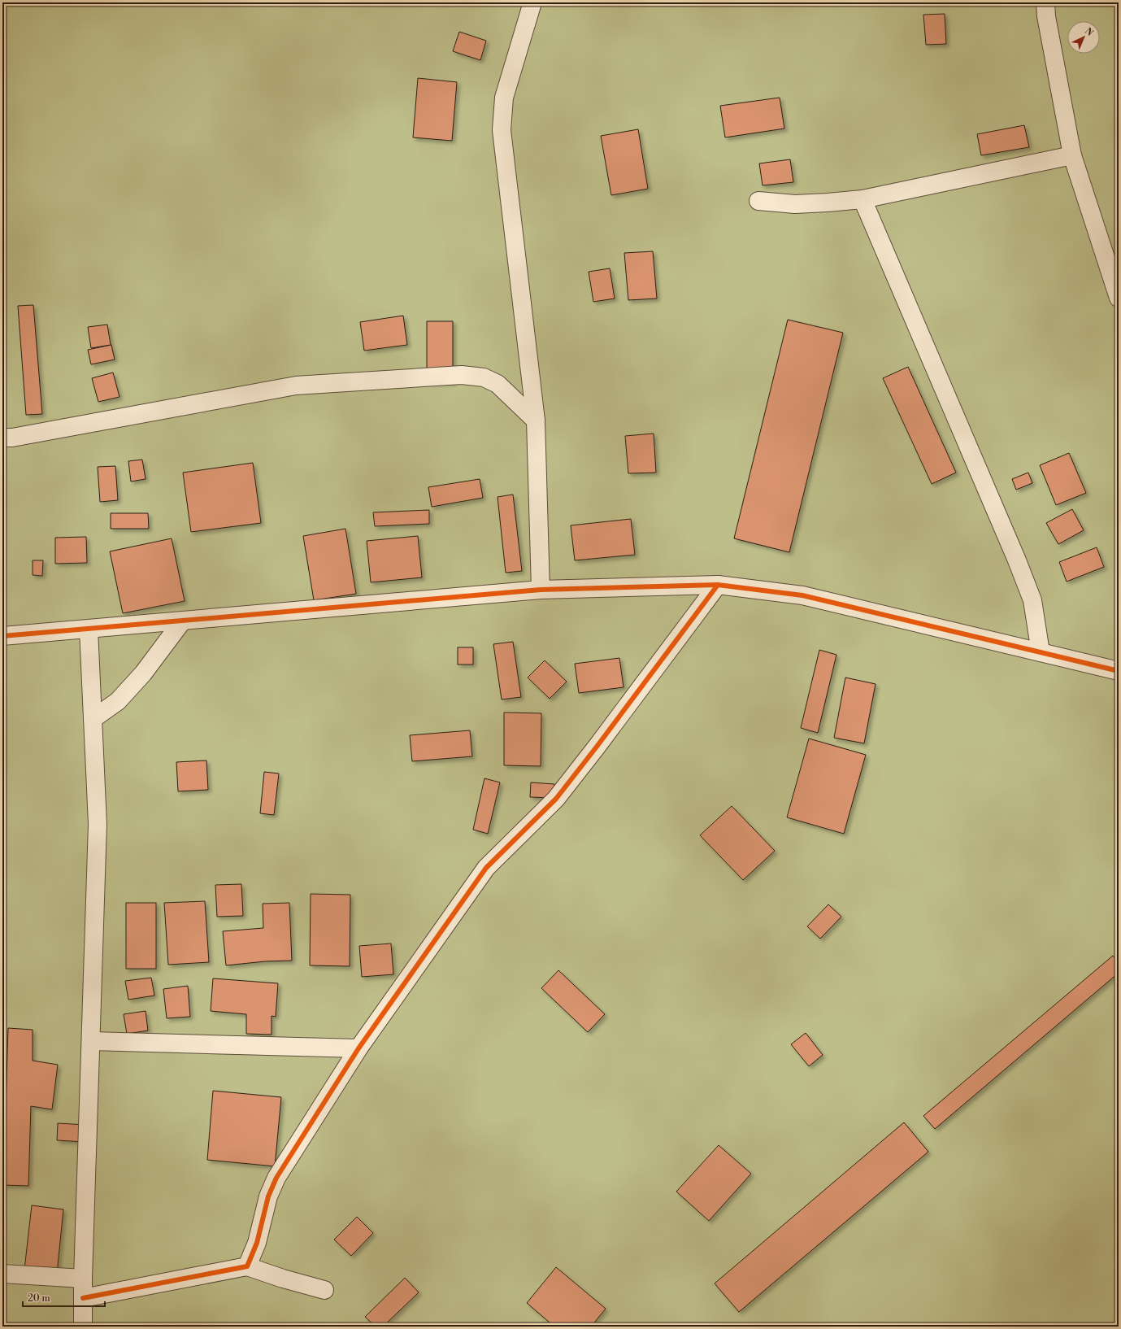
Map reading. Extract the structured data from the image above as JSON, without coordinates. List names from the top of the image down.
{
  "scale_bar": "20 m",
  "north": "top right"
}
